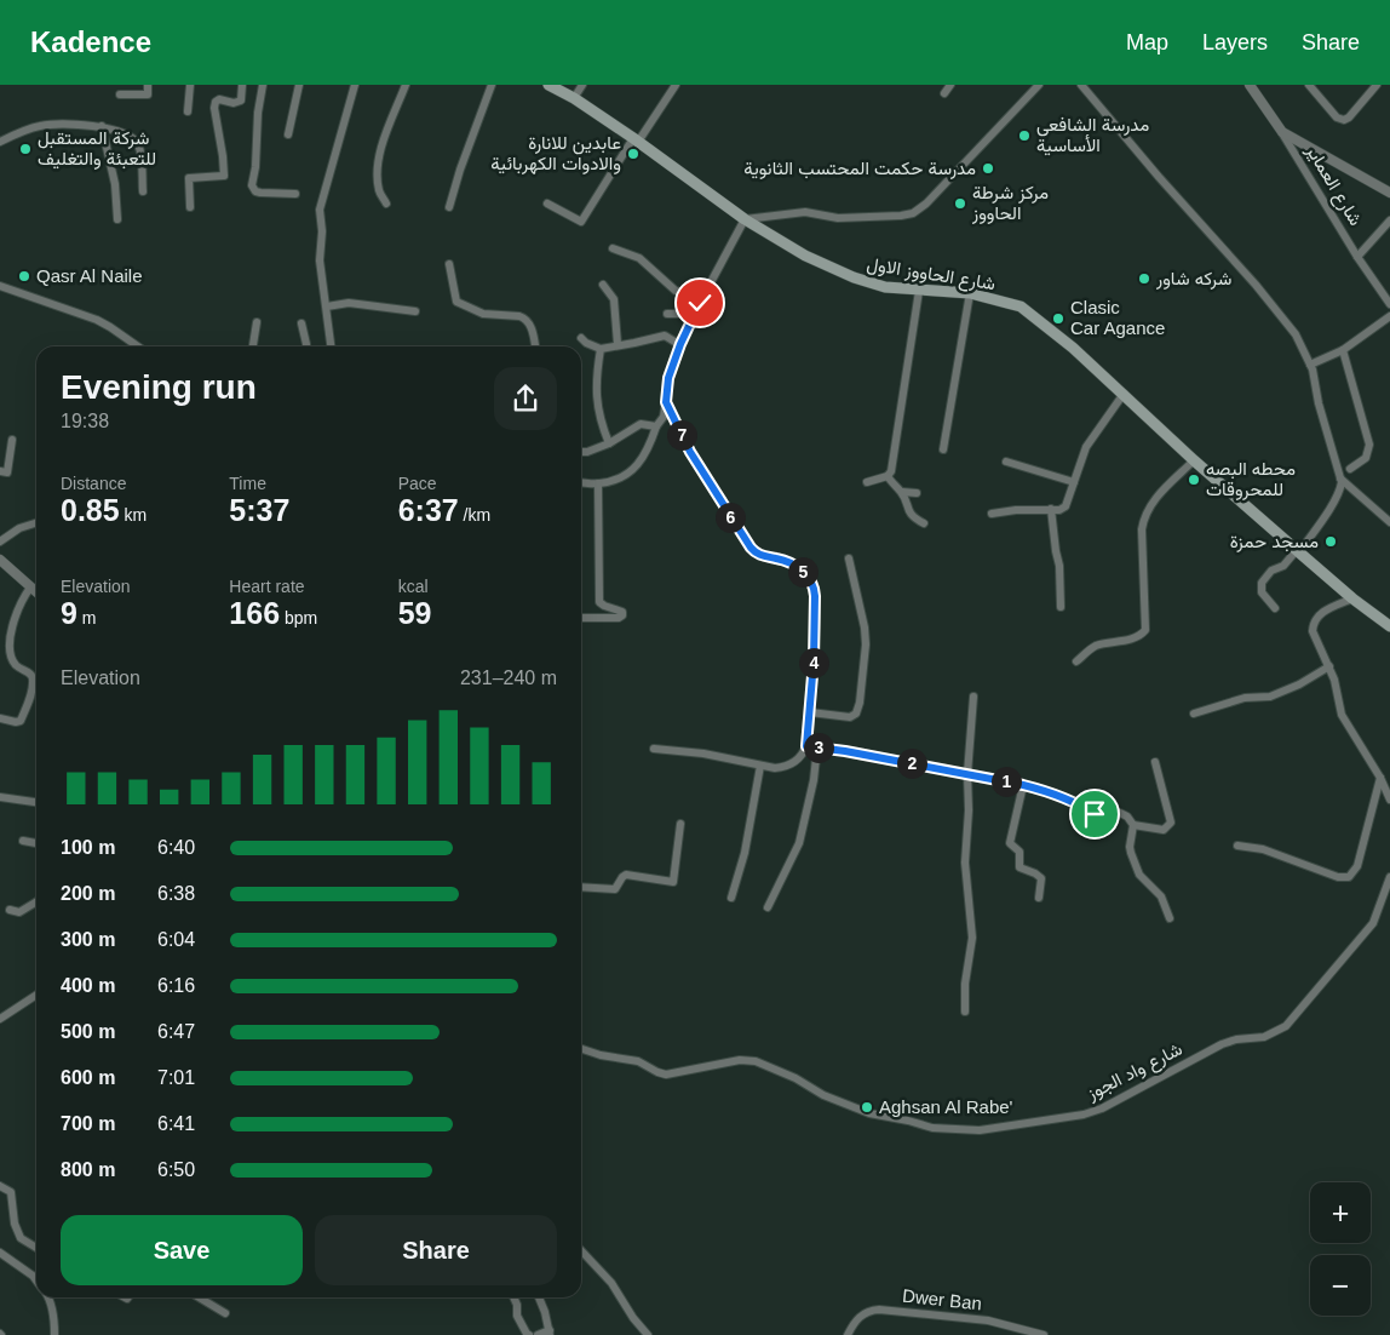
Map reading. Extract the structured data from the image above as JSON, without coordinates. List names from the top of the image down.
{
  "streets": {
    "main road": ["شارع الحاووز الاول"],
    "street": ["شارع العماير", "شارع واد الجوز", "Dwer Ban"]
  },
  "places": [
    "مدرسة الشافعي الأساسية",
    "شركة المستقبل للتعبئة والتغليف",
    "عابدين للانارة والادوات الكهربائية",
    "مدرسة حكمت المحتسب الثانوية",
    "مركز شرطة الحاووز",
    "Qasr Al Naile",
    "شركه شاور",
    "Clasic Car Agance",
    "محطه البصه للمحروقات",
    "مسجد حمزة",
    "Aghsan Al Rabe'"
  ],
  "page": {
    "header": "Kadence",
    "nav": ["Map", "Layers", "Share"],
    "heading": ["Evening run", "19:38"],
    "pins": [
      "7",
      "6",
      "5",
      "4",
      "3",
      "2",
      "1"
    ],
    "stats": [
      ["Distance", "0.85 km"],
      ["Time", "5:37"],
      ["Pace", "6:37 /km"],
      ["Elevation", "9 m"],
      ["Heart rate", "166 bpm"],
      ["kcal", "59"]
    ],
    "chart": ["Elevation", "231–240 m"],
    "list": [
      {
        "name": "100 m",
        "note": "6:40"
      },
      {
        "name": "200 m",
        "note": "6:38"
      },
      {
        "name": "300 m",
        "note": "6:04"
      },
      {
        "name": "400 m",
        "note": "6:16"
      },
      {
        "name": "500 m",
        "note": "6:47"
      },
      {
        "name": "600 m",
        "note": "7:01"
      },
      {
        "name": "700 m",
        "note": "6:41"
      },
      {
        "name": "800 m",
        "note": "6:50"
      }
    ],
    "map_buttons": ["+", "−"],
    "buttons": ["Save", "Share"]
  }
}
